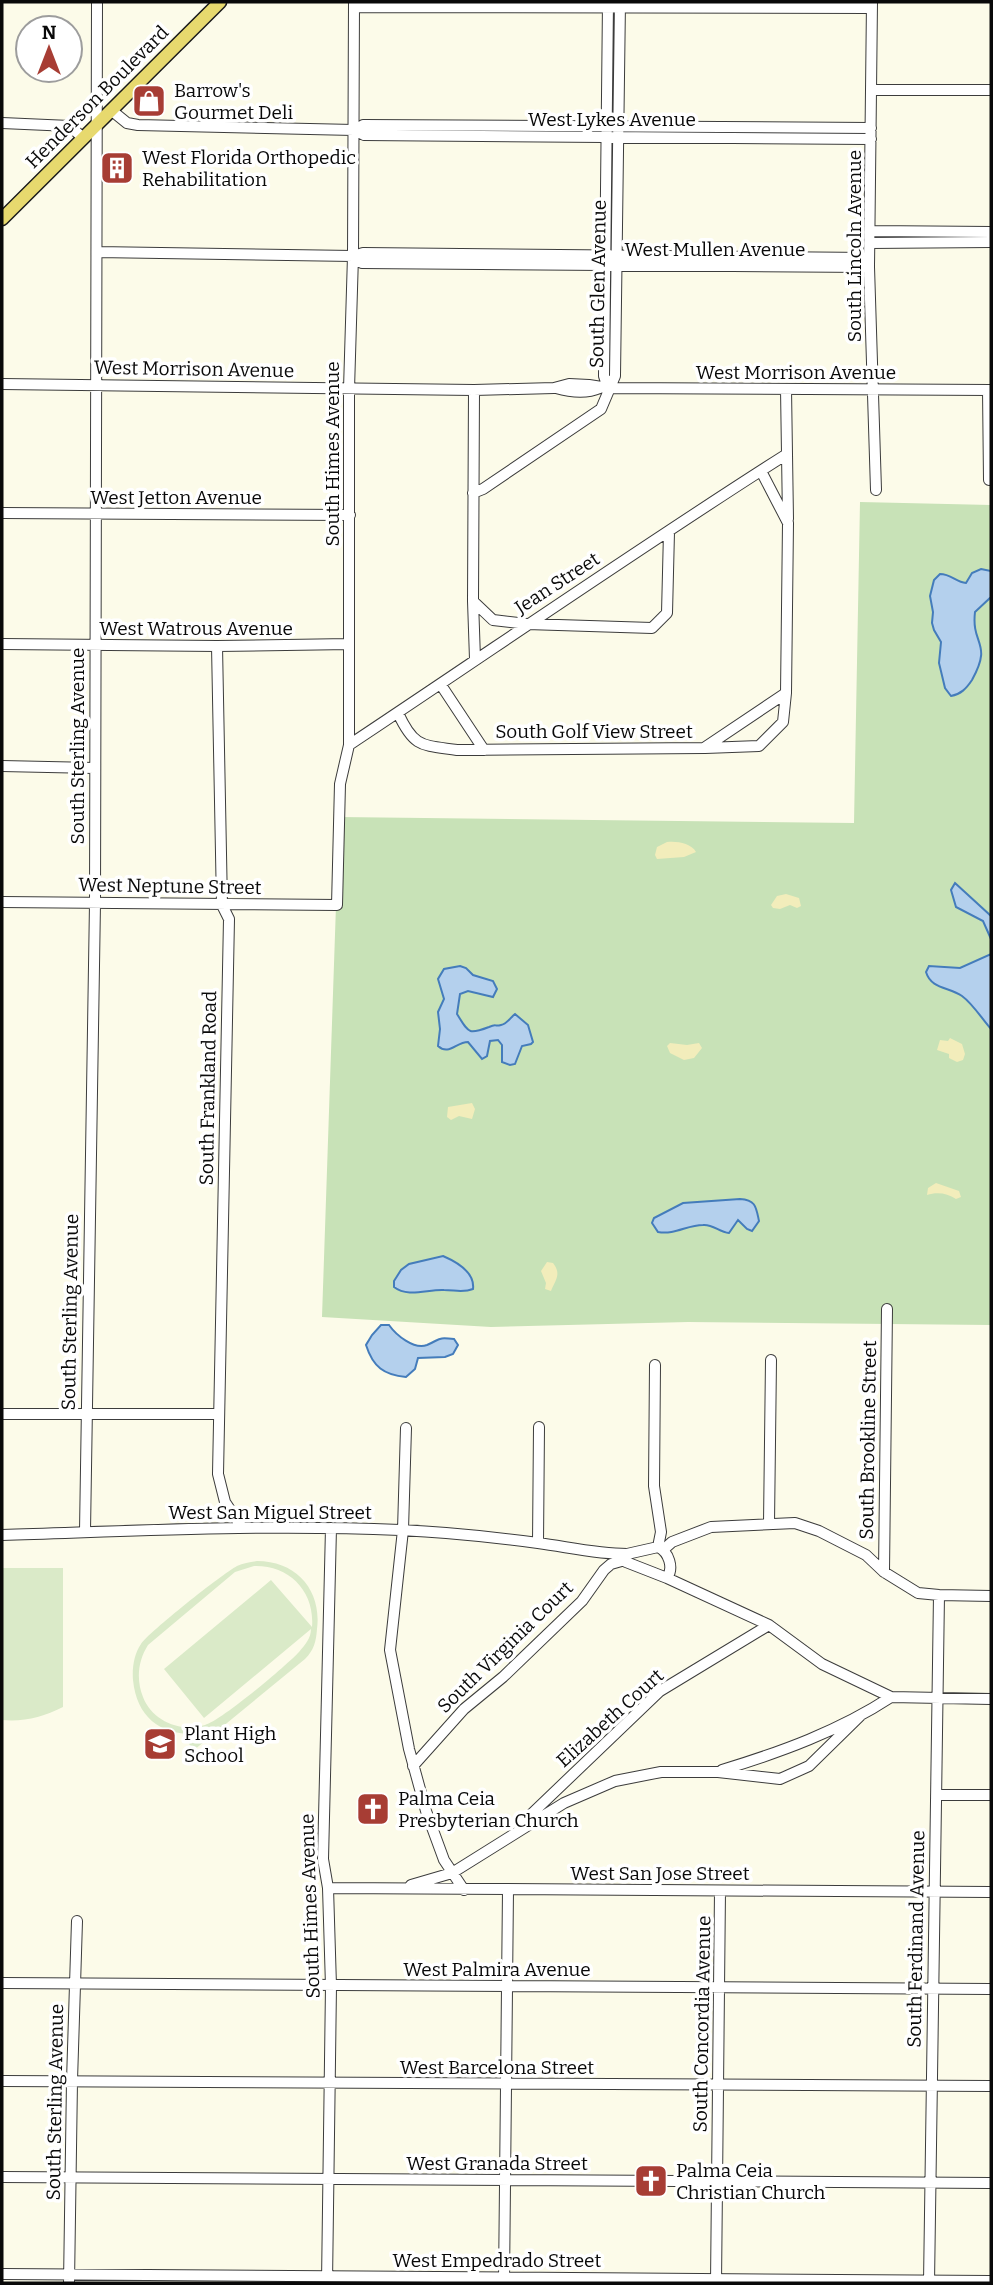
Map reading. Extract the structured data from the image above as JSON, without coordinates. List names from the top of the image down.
{
  "streets": {
    "main road": ["Henderson Boulevard"],
    "street": [
      "West Lykes Avenue",
      "South Lincoln Avenue",
      "West Mullen Avenue",
      "South Glen Avenue",
      "West Morrison Avenue",
      "South Himes Avenue",
      "West Jetton Avenue",
      "Jean Street",
      "West Watrous Avenue",
      "South Golf View Street",
      "South Sterling Avenue",
      "West Neptune Street",
      "South Frankland Road",
      "South Brookline Street",
      "West San Miguel Street",
      "South Virginia Court",
      "Elizabeth Court",
      "West San Jose Street",
      "South Ferdinand Avenue",
      "West Palmira Avenue",
      "South Concordia Avenue",
      "West Barcelona Street",
      "West Granada Street",
      "West Empedrado Street"
    ]
  },
  "crossings": [
    ["Henderson Boulevard", "West Lykes Avenue"],
    ["Henderson Boulevard", "South Sterling Avenue"],
    ["West Lykes Avenue", "South Lincoln Avenue"],
    ["West Lykes Avenue", "South Glen Avenue"],
    ["West Lykes Avenue", "South Himes Avenue"],
    ["South Lincoln Avenue", "West Mullen Avenue"],
    ["South Lincoln Avenue", "West Morrison Avenue"],
    ["West Mullen Avenue", "South Glen Avenue"],
    ["West Mullen Avenue", "South Himes Avenue"],
    ["West Mullen Avenue", "South Sterling Avenue"],
    ["South Glen Avenue", "West Morrison Avenue"],
    ["West Morrison Avenue", "South Himes Avenue"],
    ["West Morrison Avenue", "South Golf View Street"],
    ["West Morrison Avenue", "South Sterling Avenue"],
    ["South Himes Avenue", "West Jetton Avenue"],
    ["South Himes Avenue", "Jean Street"],
    ["South Himes Avenue", "West Watrous Avenue"],
    ["South Himes Avenue", "West Neptune Street"],
    ["South Himes Avenue", "West San Miguel Street"],
    ["South Himes Avenue", "West San Jose Street"],
    ["South Himes Avenue", "West Palmira Avenue"],
    ["South Himes Avenue", "West Barcelona Street"],
    ["South Himes Avenue", "West Granada Street"],
    ["South Himes Avenue", "West Empedrado Street"],
    ["West Jetton Avenue", "South Sterling Avenue"],
    ["Jean Street", "South Golf View Street"],
    ["West Watrous Avenue", "South Sterling Avenue"],
    ["West Watrous Avenue", "South Frankland Road"],
    ["South Sterling Avenue", "West Neptune Street"],
    ["South Sterling Avenue", "West San Miguel Street"],
    ["South Sterling Avenue", "West Palmira Avenue"],
    ["South Sterling Avenue", "West Barcelona Street"],
    ["South Sterling Avenue", "West Granada Street"],
    ["South Sterling Avenue", "West Empedrado Street"],
    ["West Neptune Street", "South Frankland Road"],
    ["South Frankland Road", "West San Miguel Street"],
    ["West San Miguel Street", "South Virginia Court"],
    ["West San Jose Street", "South Ferdinand Avenue"],
    ["West San Jose Street", "South Concordia Avenue"],
    ["South Ferdinand Avenue", "West Palmira Avenue"],
    ["South Ferdinand Avenue", "West Barcelona Street"],
    ["South Ferdinand Avenue", "West Granada Street"],
    ["South Ferdinand Avenue", "West Empedrado Street"],
    ["West Palmira Avenue", "South Concordia Avenue"],
    ["South Concordia Avenue", "West Barcelona Street"],
    ["South Concordia Avenue", "West Granada Street"],
    ["South Concordia Avenue", "West Empedrado Street"]
  ],
  "places": {
    "shop": ["Barrow's Gourmet Deli"],
    "building": ["West Florida Orthopedic Rehabilitation"],
    "school or university": ["Plant High School"],
    "church": ["Palma Ceia Presbyterian Church", "Palma Ceia Christian Church"]
  },
  "north": "top"
}
